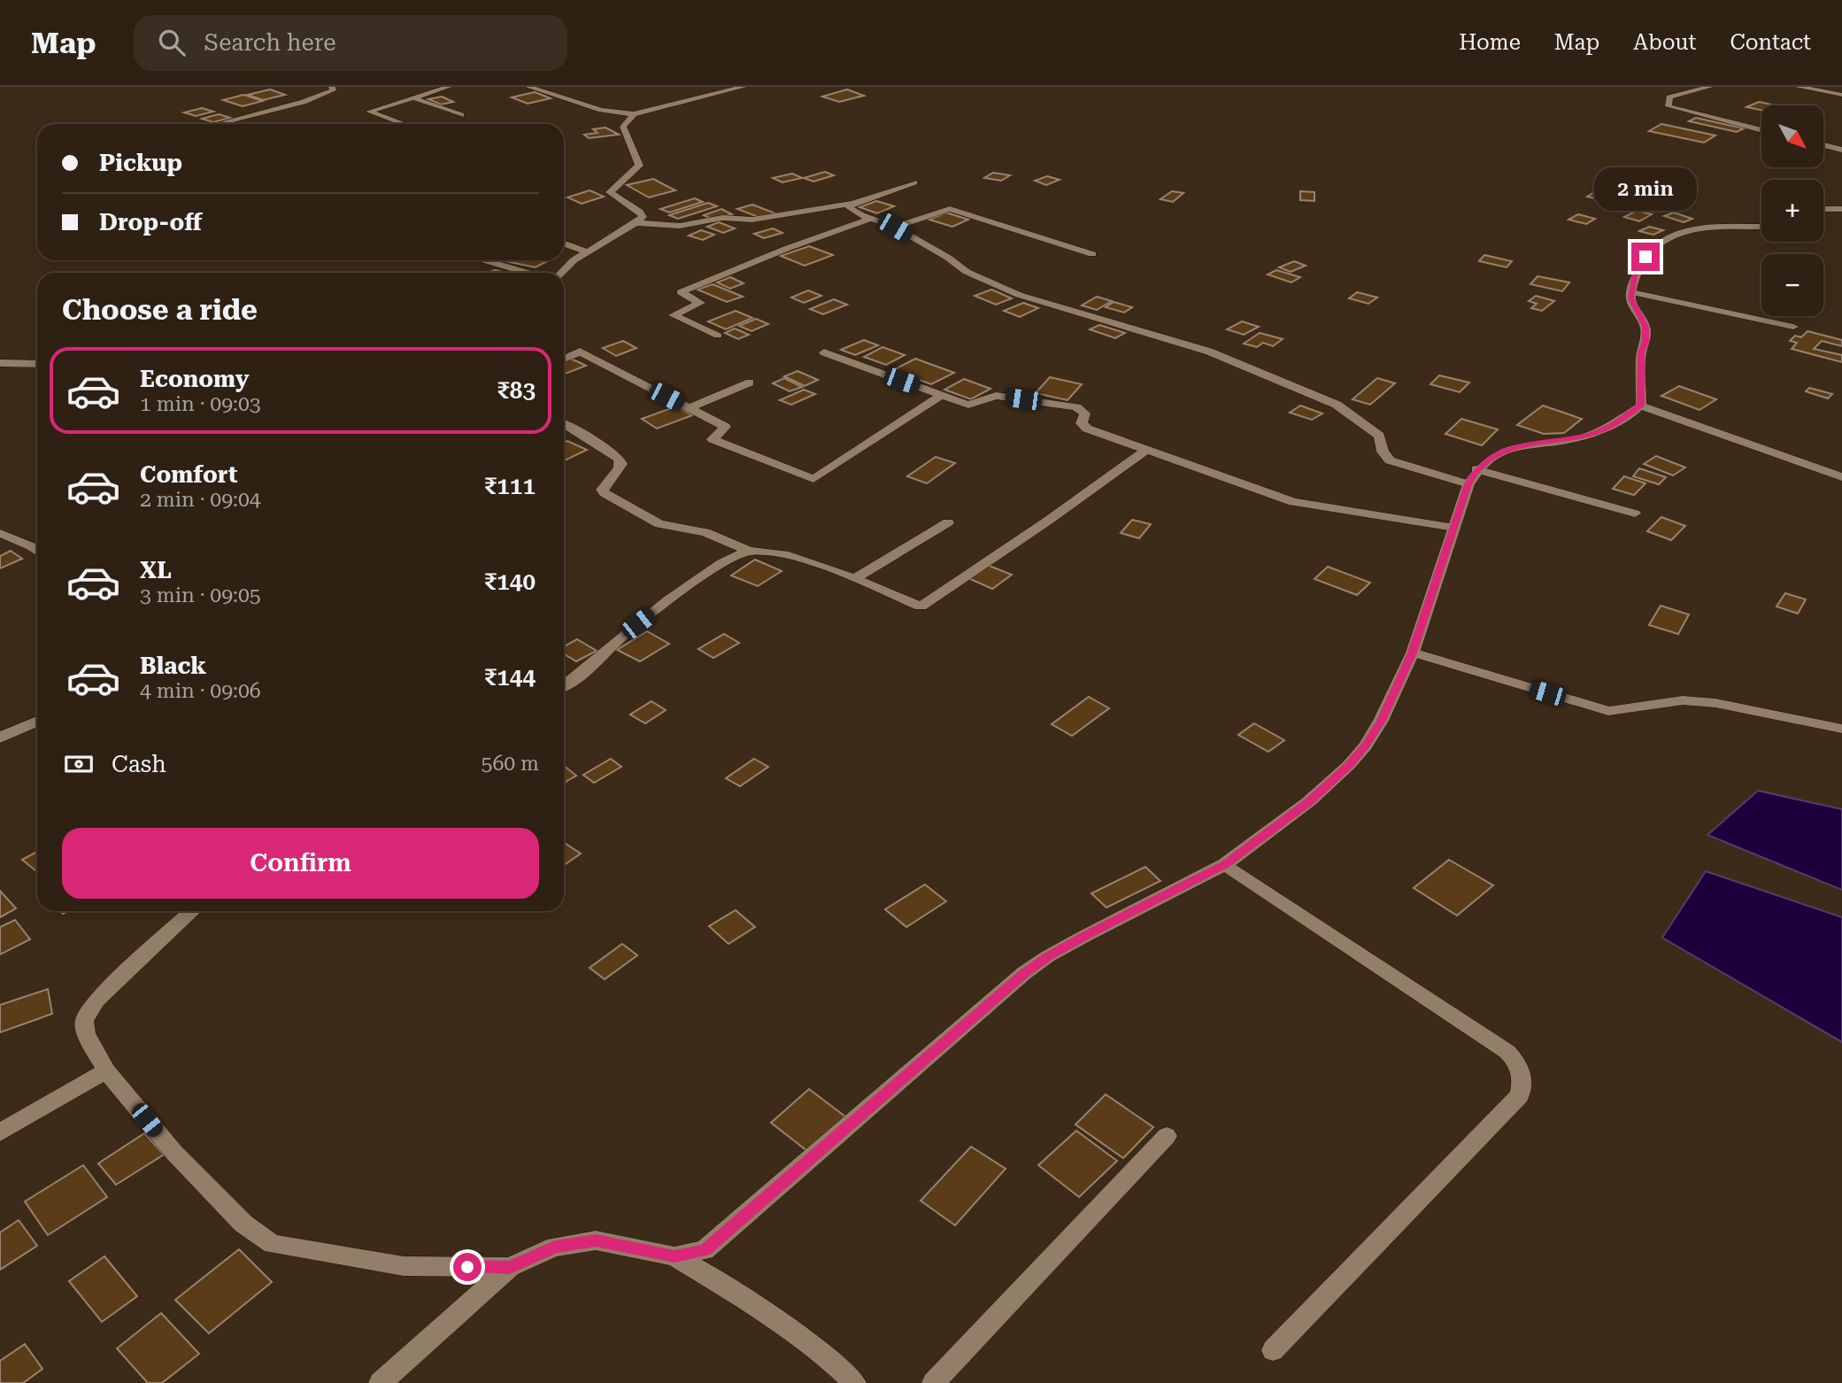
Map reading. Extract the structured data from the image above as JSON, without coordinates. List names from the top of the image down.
{
  "north": "bottom right",
  "page": {
    "header": "Map",
    "search": "Search here",
    "nav": [
      "Home",
      "Map",
      "About",
      "Contact"
    ],
    "map_buttons": ["+", "−"],
    "banner": ["Pickup", "Drop-off"],
    "bubble": "2 min",
    "heading": "Choose a ride",
    "list": [
      {
        "name": "Economy",
        "note": "1 min · 09:03",
        "value": "₹83"
      },
      {
        "name": "Comfort",
        "note": "2 min · 09:04",
        "value": "₹111"
      },
      {
        "name": "XL",
        "note": "3 min · 09:05",
        "value": "₹140"
      },
      {
        "name": "Black",
        "note": "4 min · 09:06",
        "value": "₹144"
      }
    ],
    "pay": ["Cash", "560 m"],
    "buttons": "Confirm"
  }
}
